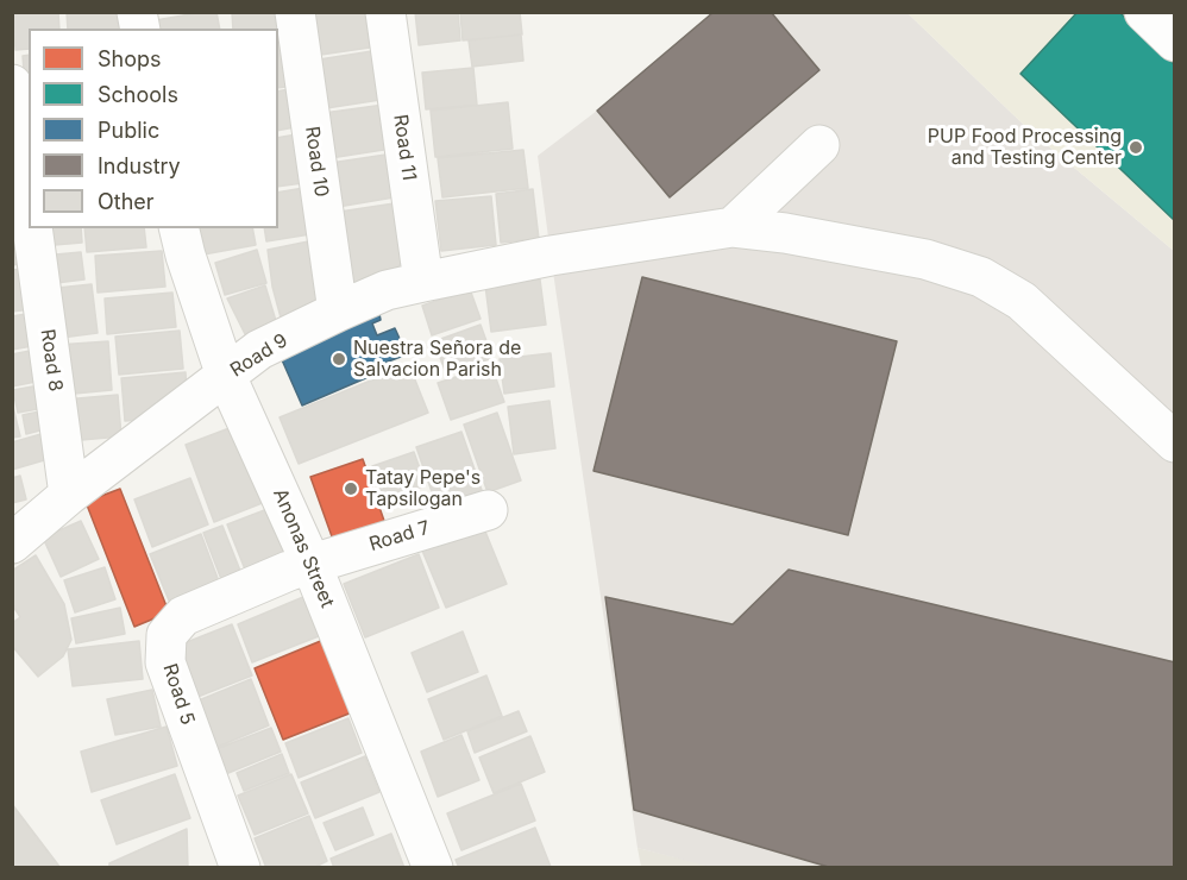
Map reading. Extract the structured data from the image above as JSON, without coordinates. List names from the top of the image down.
{
  "streets": {
    "street": [
      "Road 11",
      "Road 10",
      "Road 9",
      "Road 8",
      "Road 7",
      "Anonas Street",
      "Road 5"
    ]
  },
  "crossings": [
    ["Road 11", "Road 9"],
    ["Road 10", "Road 9"],
    ["Road 9", "Road 8"],
    ["Road 9", "Anonas Street"],
    ["Road 7", "Anonas Street"],
    ["Road 7", "Road 5"],
    ["Anonas Street", "Road 5"]
  ],
  "places": ["PUP Food Processing and Testing Center", "Nuestra Señora de Salvacion Parish", "Tatay Pepe's Tapsilogan"],
  "legend": [
    "Shops",
    "Schools",
    "Public",
    "Industry",
    "Other"
  ]
}
